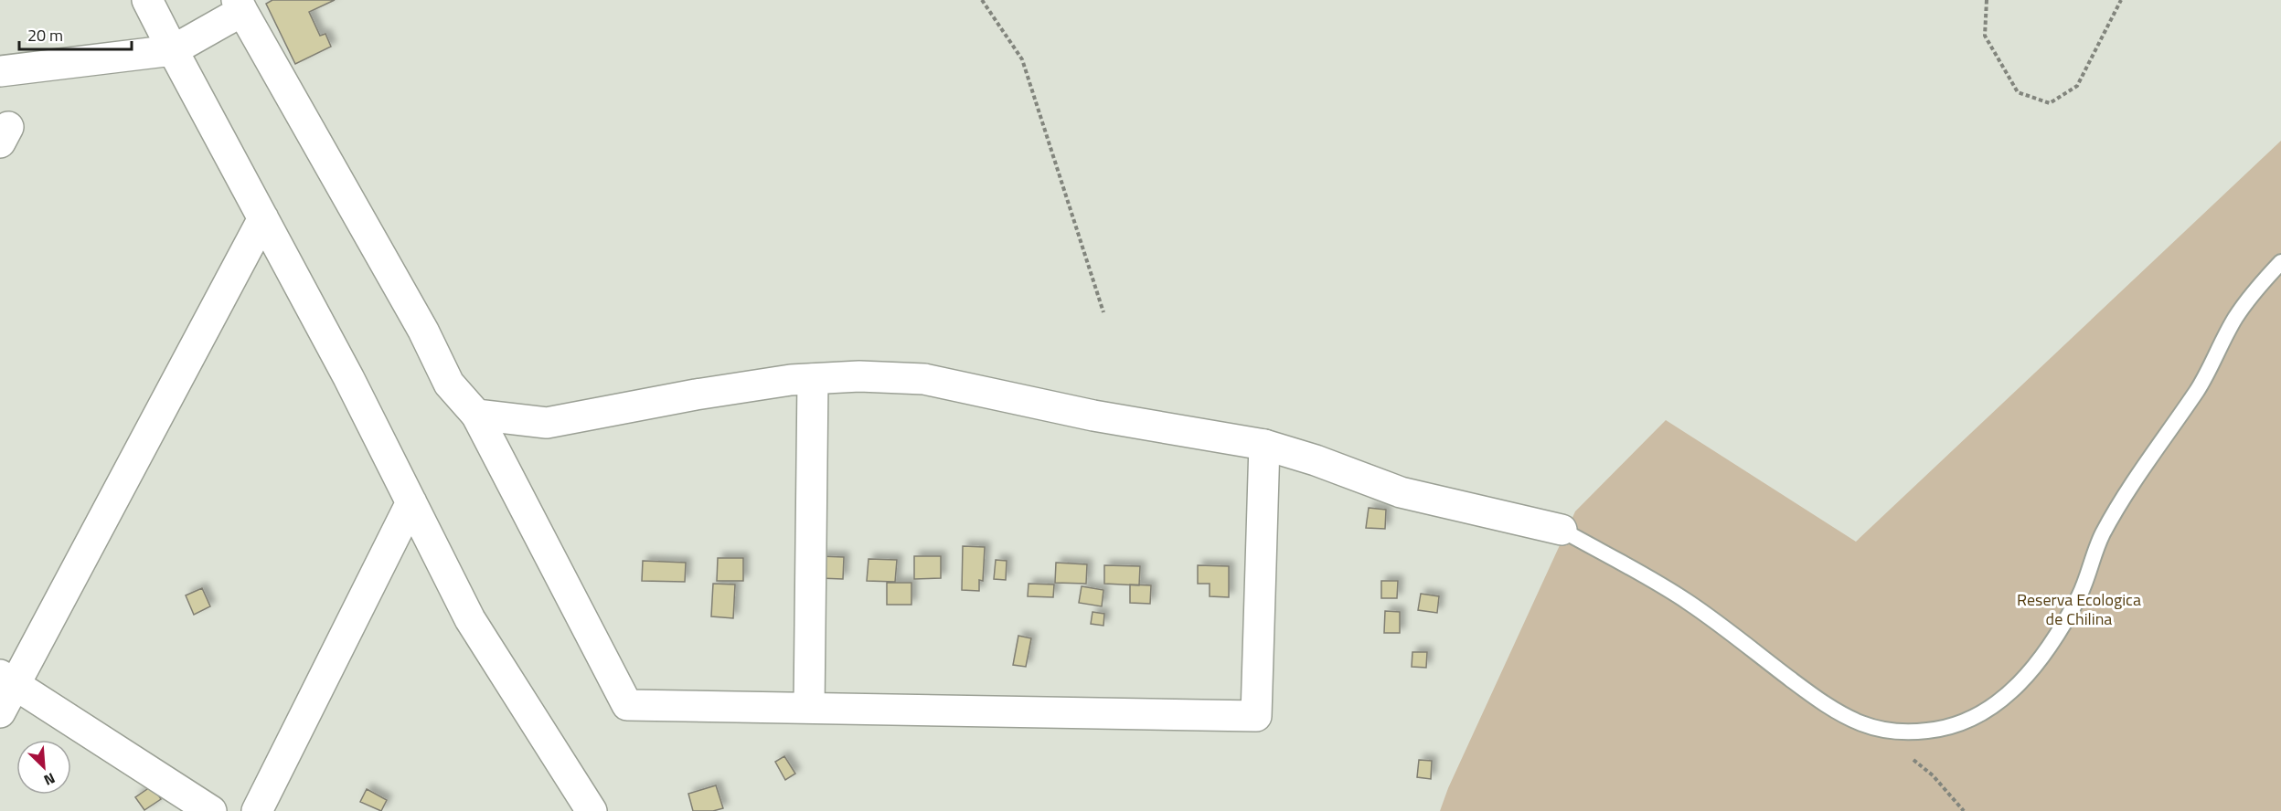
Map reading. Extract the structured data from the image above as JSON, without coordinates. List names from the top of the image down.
{
  "parks": ["Reserva Ecologica de Chilina"],
  "scale_bar": "20 m",
  "north": "bottom right"
}
